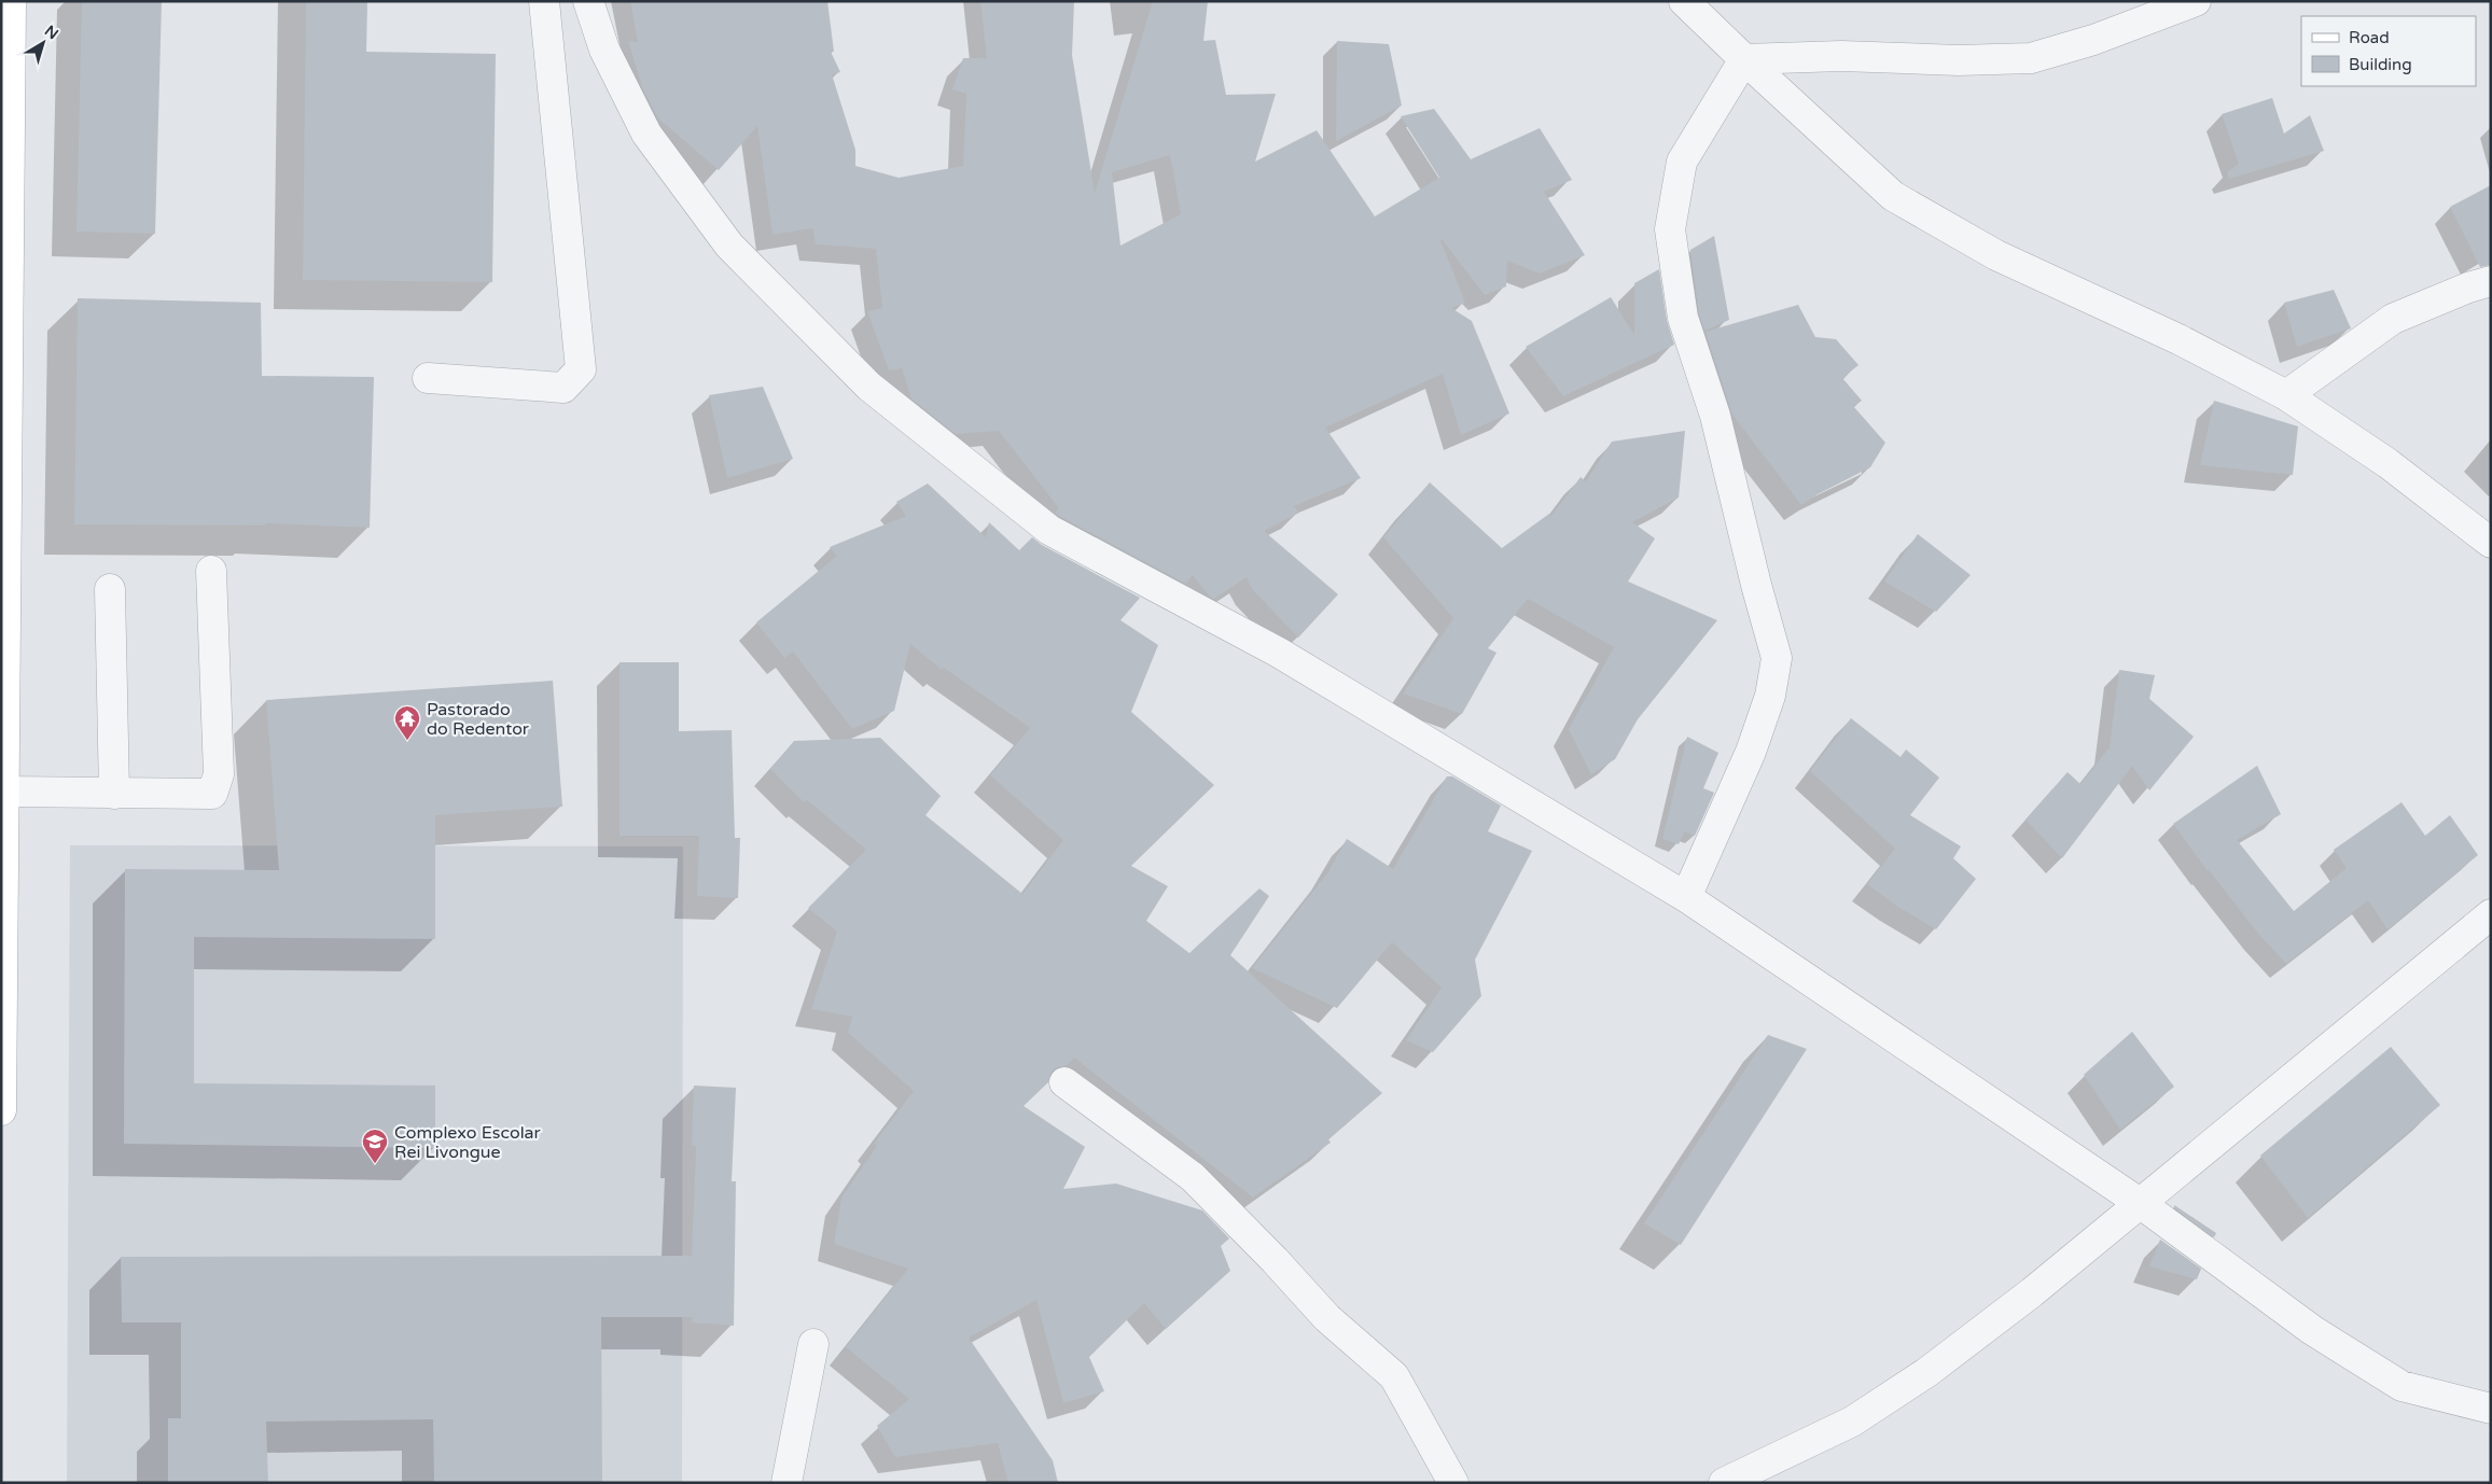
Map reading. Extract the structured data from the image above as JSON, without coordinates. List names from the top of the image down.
{
  "places": {
    "temple": ["Pastorado do Redentor"],
    "school or university": ["Complexo Escolar Rei Livongue"]
  },
  "legend": ["Road", "Building"],
  "north": "top right"
}
